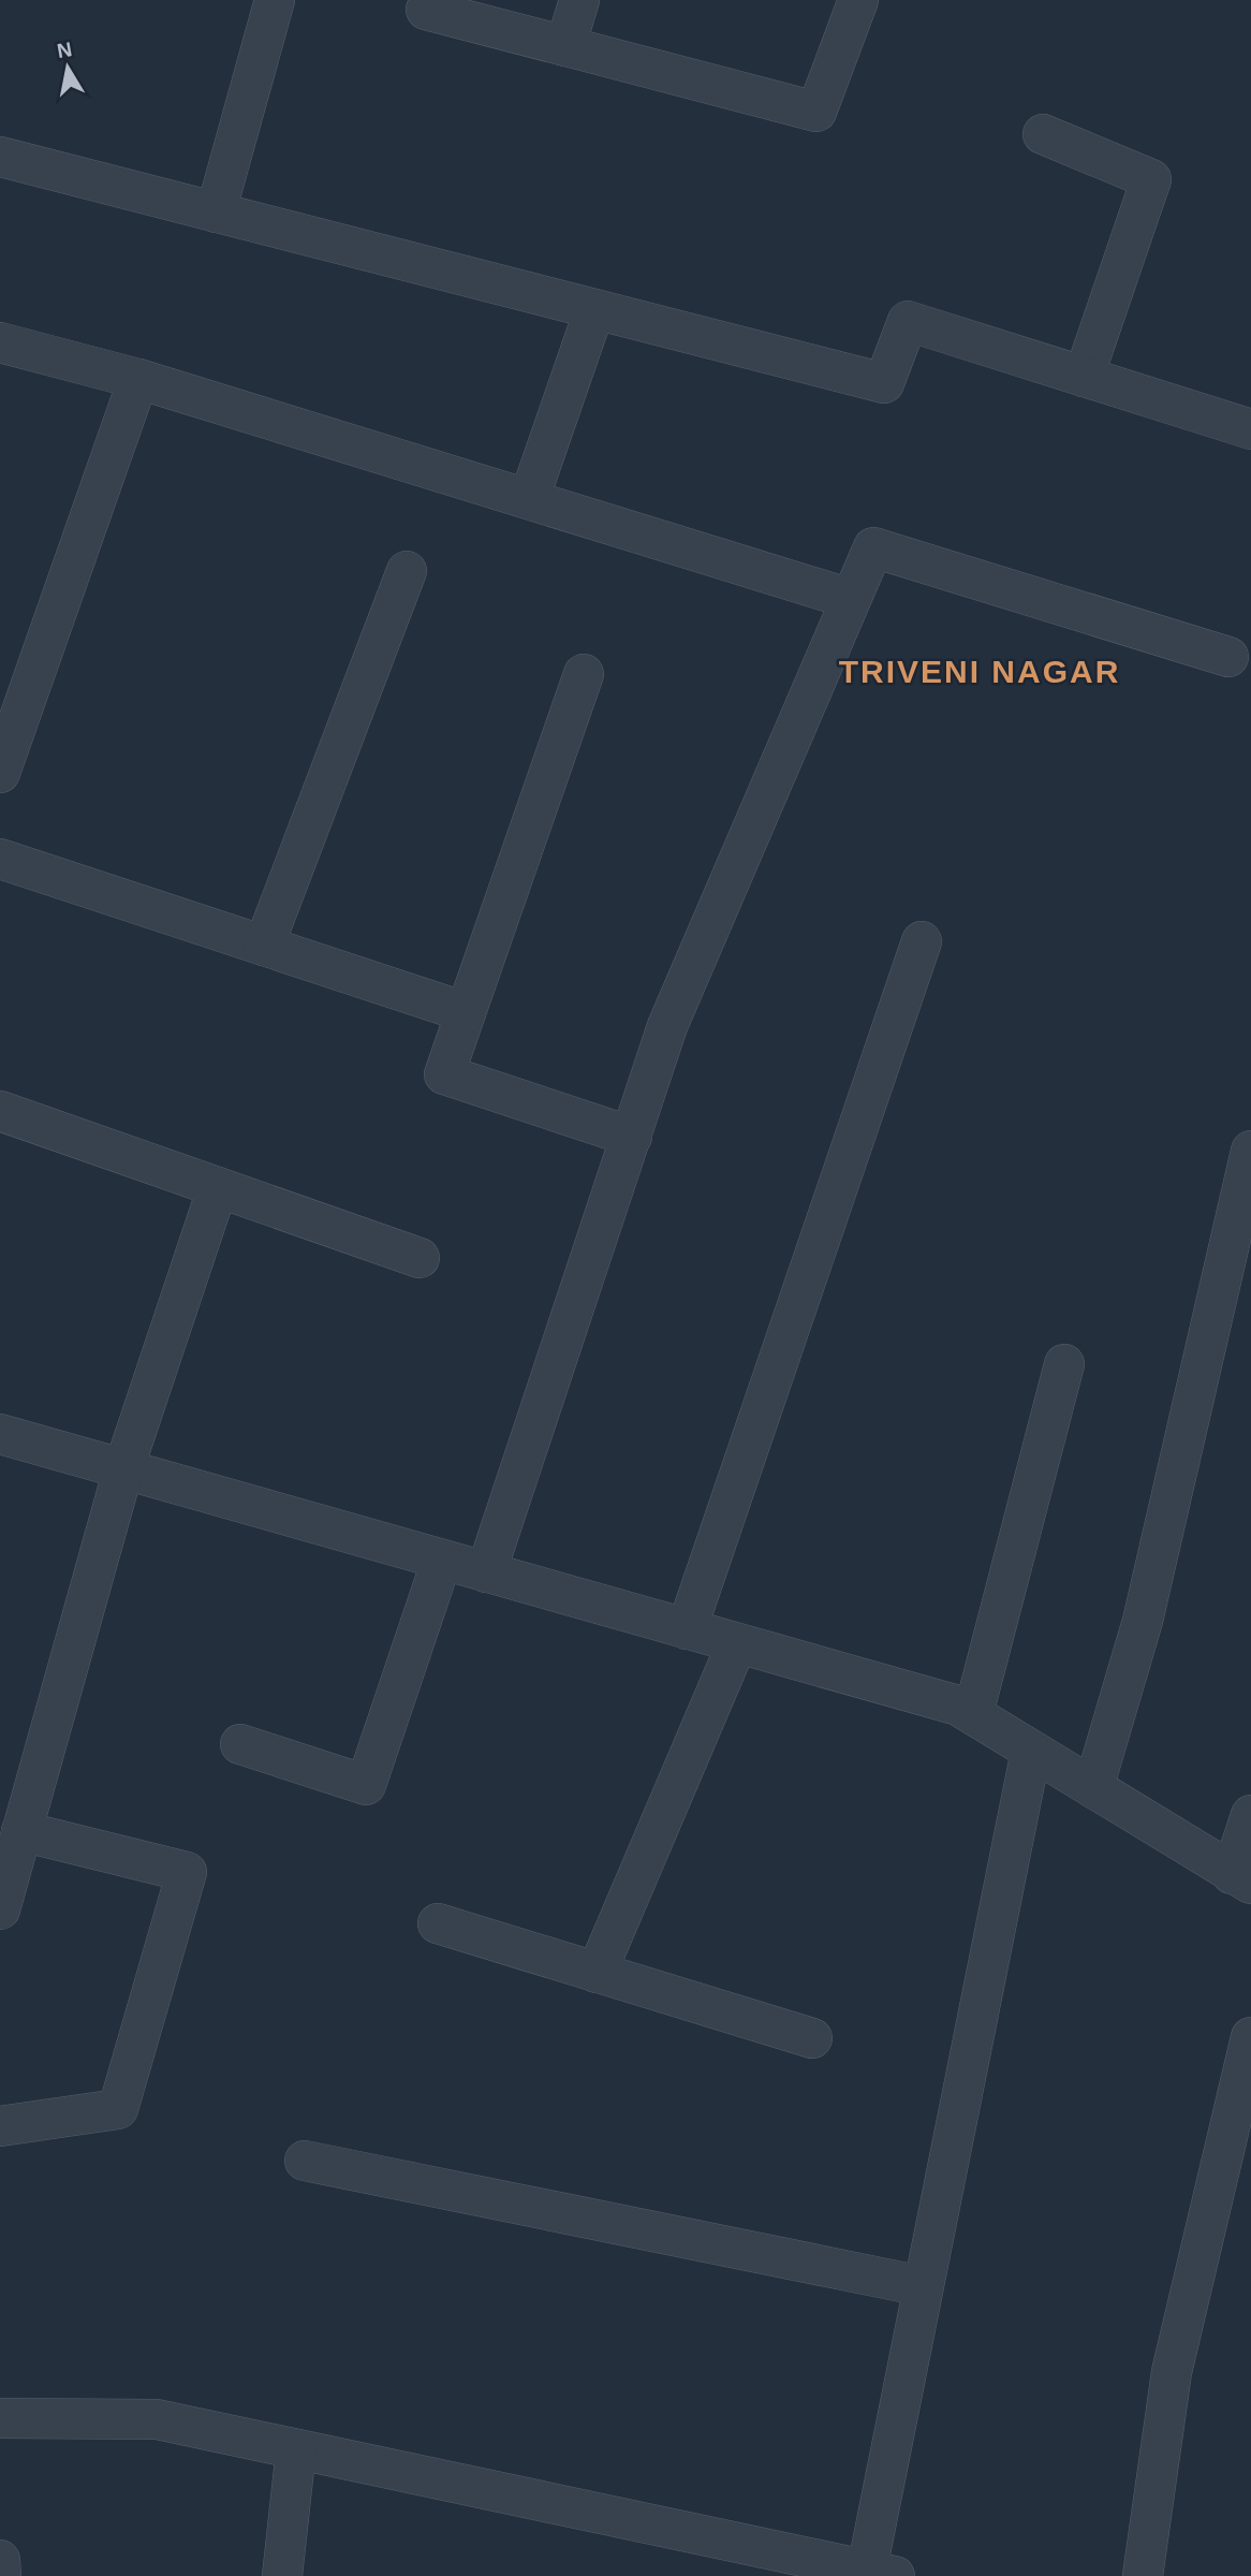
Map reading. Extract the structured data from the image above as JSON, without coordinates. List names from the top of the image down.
{
  "districts": ["TRIVENI NAGAR"],
  "north": "top"
}
